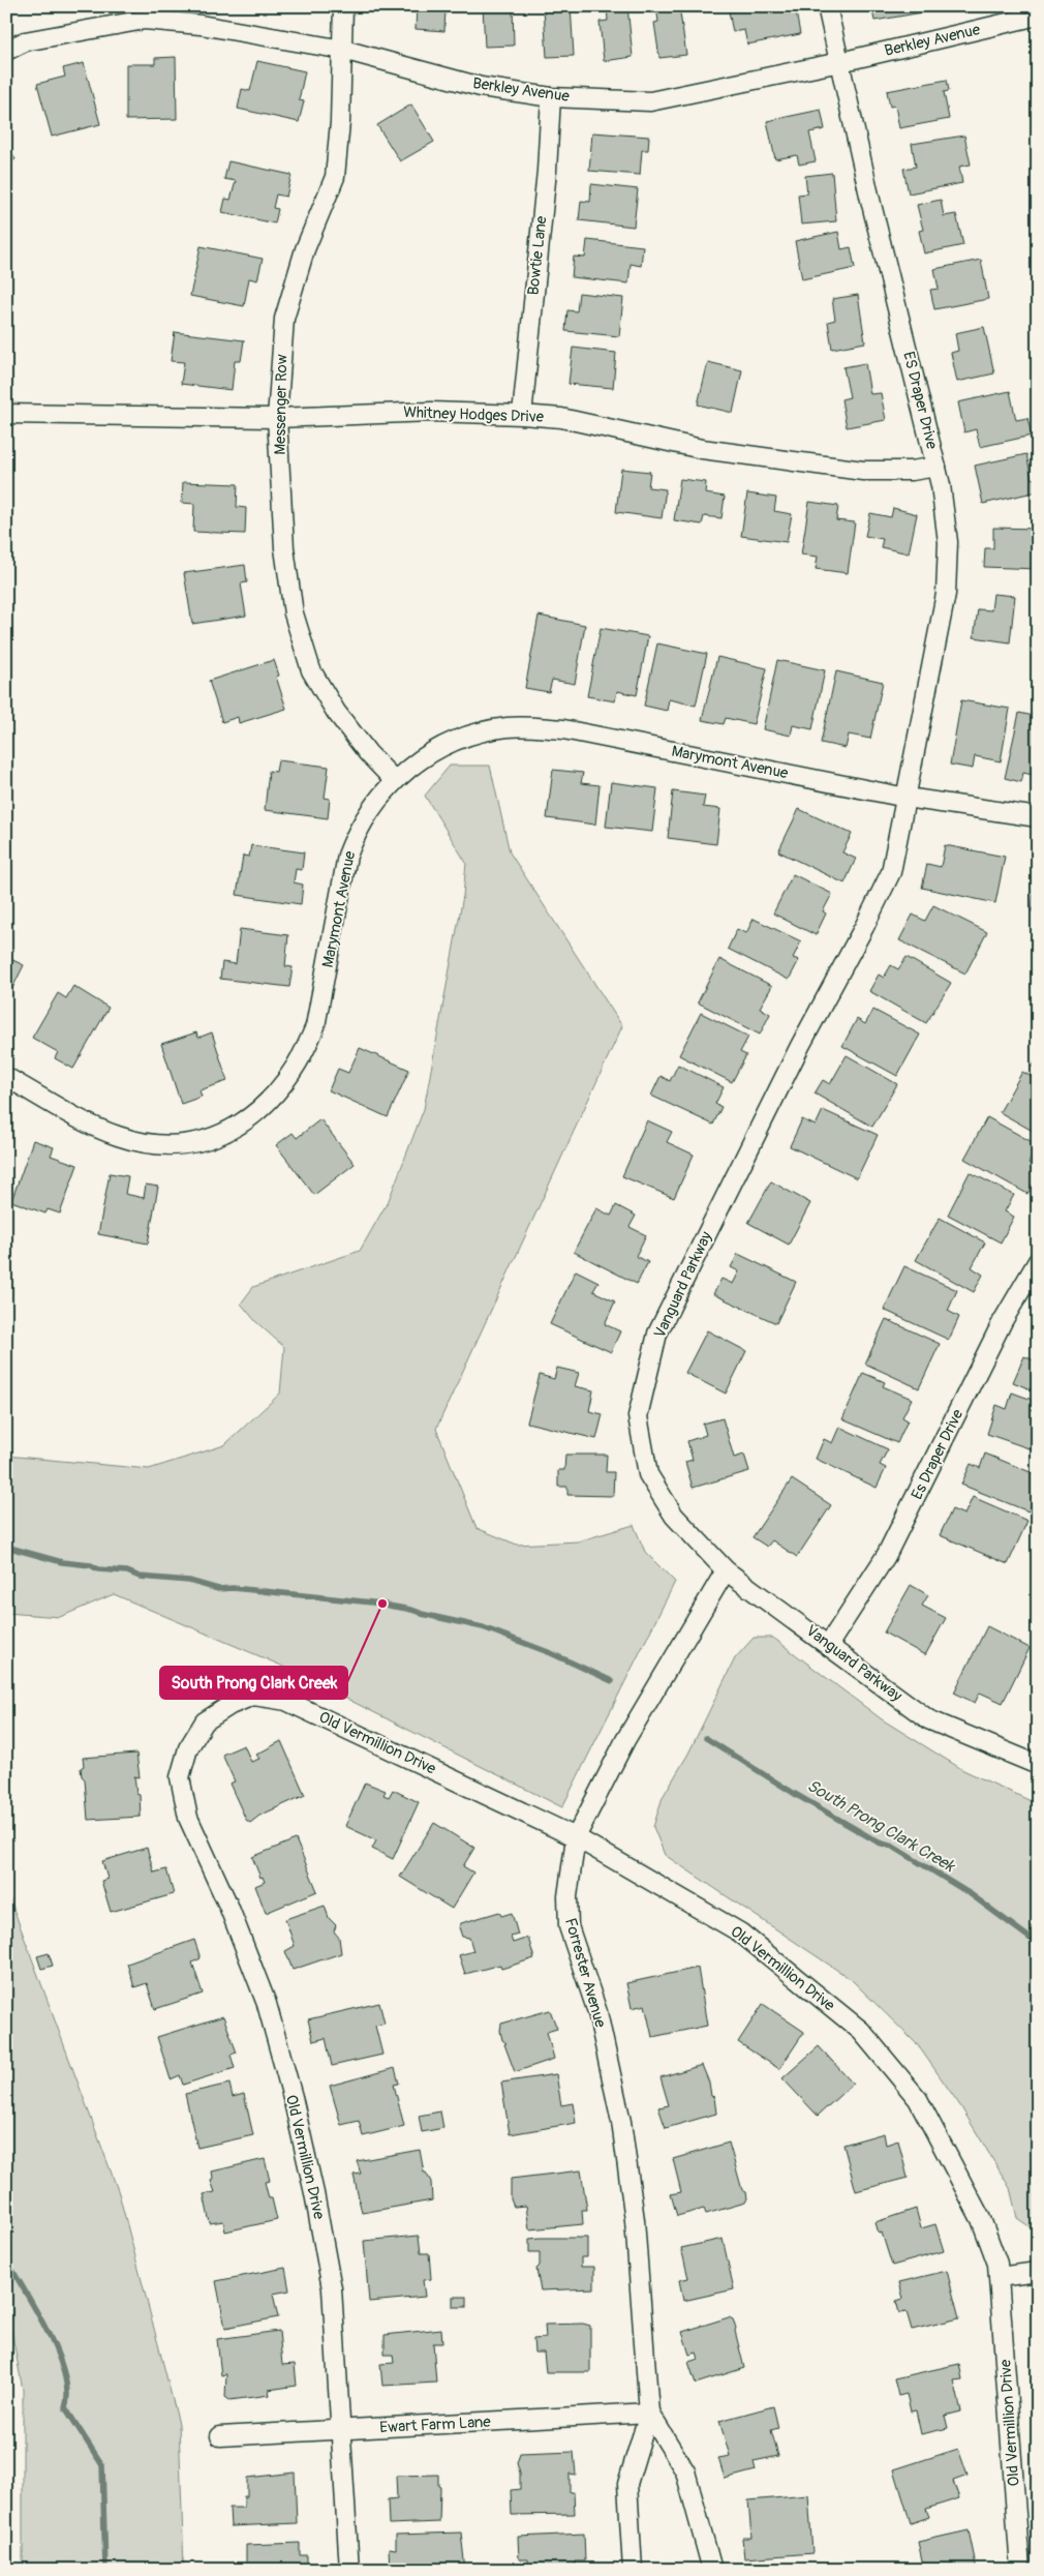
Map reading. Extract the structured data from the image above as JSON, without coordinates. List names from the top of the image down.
{
  "streets": {
    "street": [
      "Berkley Avenue",
      "Bowtie Lane",
      "ES Draper Drive",
      "Messenger Row",
      "Whitney Hodges Drive",
      "Marymont Avenue",
      "Vanguard Parkway",
      "Es Draper Drive",
      "Old Vermillion Drive",
      "Forrester Avenue",
      "Ewart Farm Lane"
    ]
  },
  "crossings": [
    ["Berkley Avenue", "Bowtie Lane"],
    ["Berkley Avenue", "ES Draper Drive"],
    ["Berkley Avenue", "Messenger Row"],
    ["Bowtie Lane", "Whitney Hodges Drive"],
    ["ES Draper Drive", "Whitney Hodges Drive"],
    ["ES Draper Drive", "Marymont Avenue"],
    ["ES Draper Drive", "Vanguard Parkway"],
    ["Messenger Row", "Whitney Hodges Drive"],
    ["Messenger Row", "Marymont Avenue"],
    ["Marymont Avenue", "Vanguard Parkway"],
    ["Vanguard Parkway", "Es Draper Drive"],
    ["Vanguard Parkway", "Forrester Avenue"],
    ["Old Vermillion Drive", "Forrester Avenue"],
    ["Old Vermillion Drive", "Ewart Farm Lane"],
    ["Forrester Avenue", "Ewart Farm Lane"]
  ],
  "water": ["South Prong Clark Creek"],
  "places": ["South Prong Clark Creek"]
}
